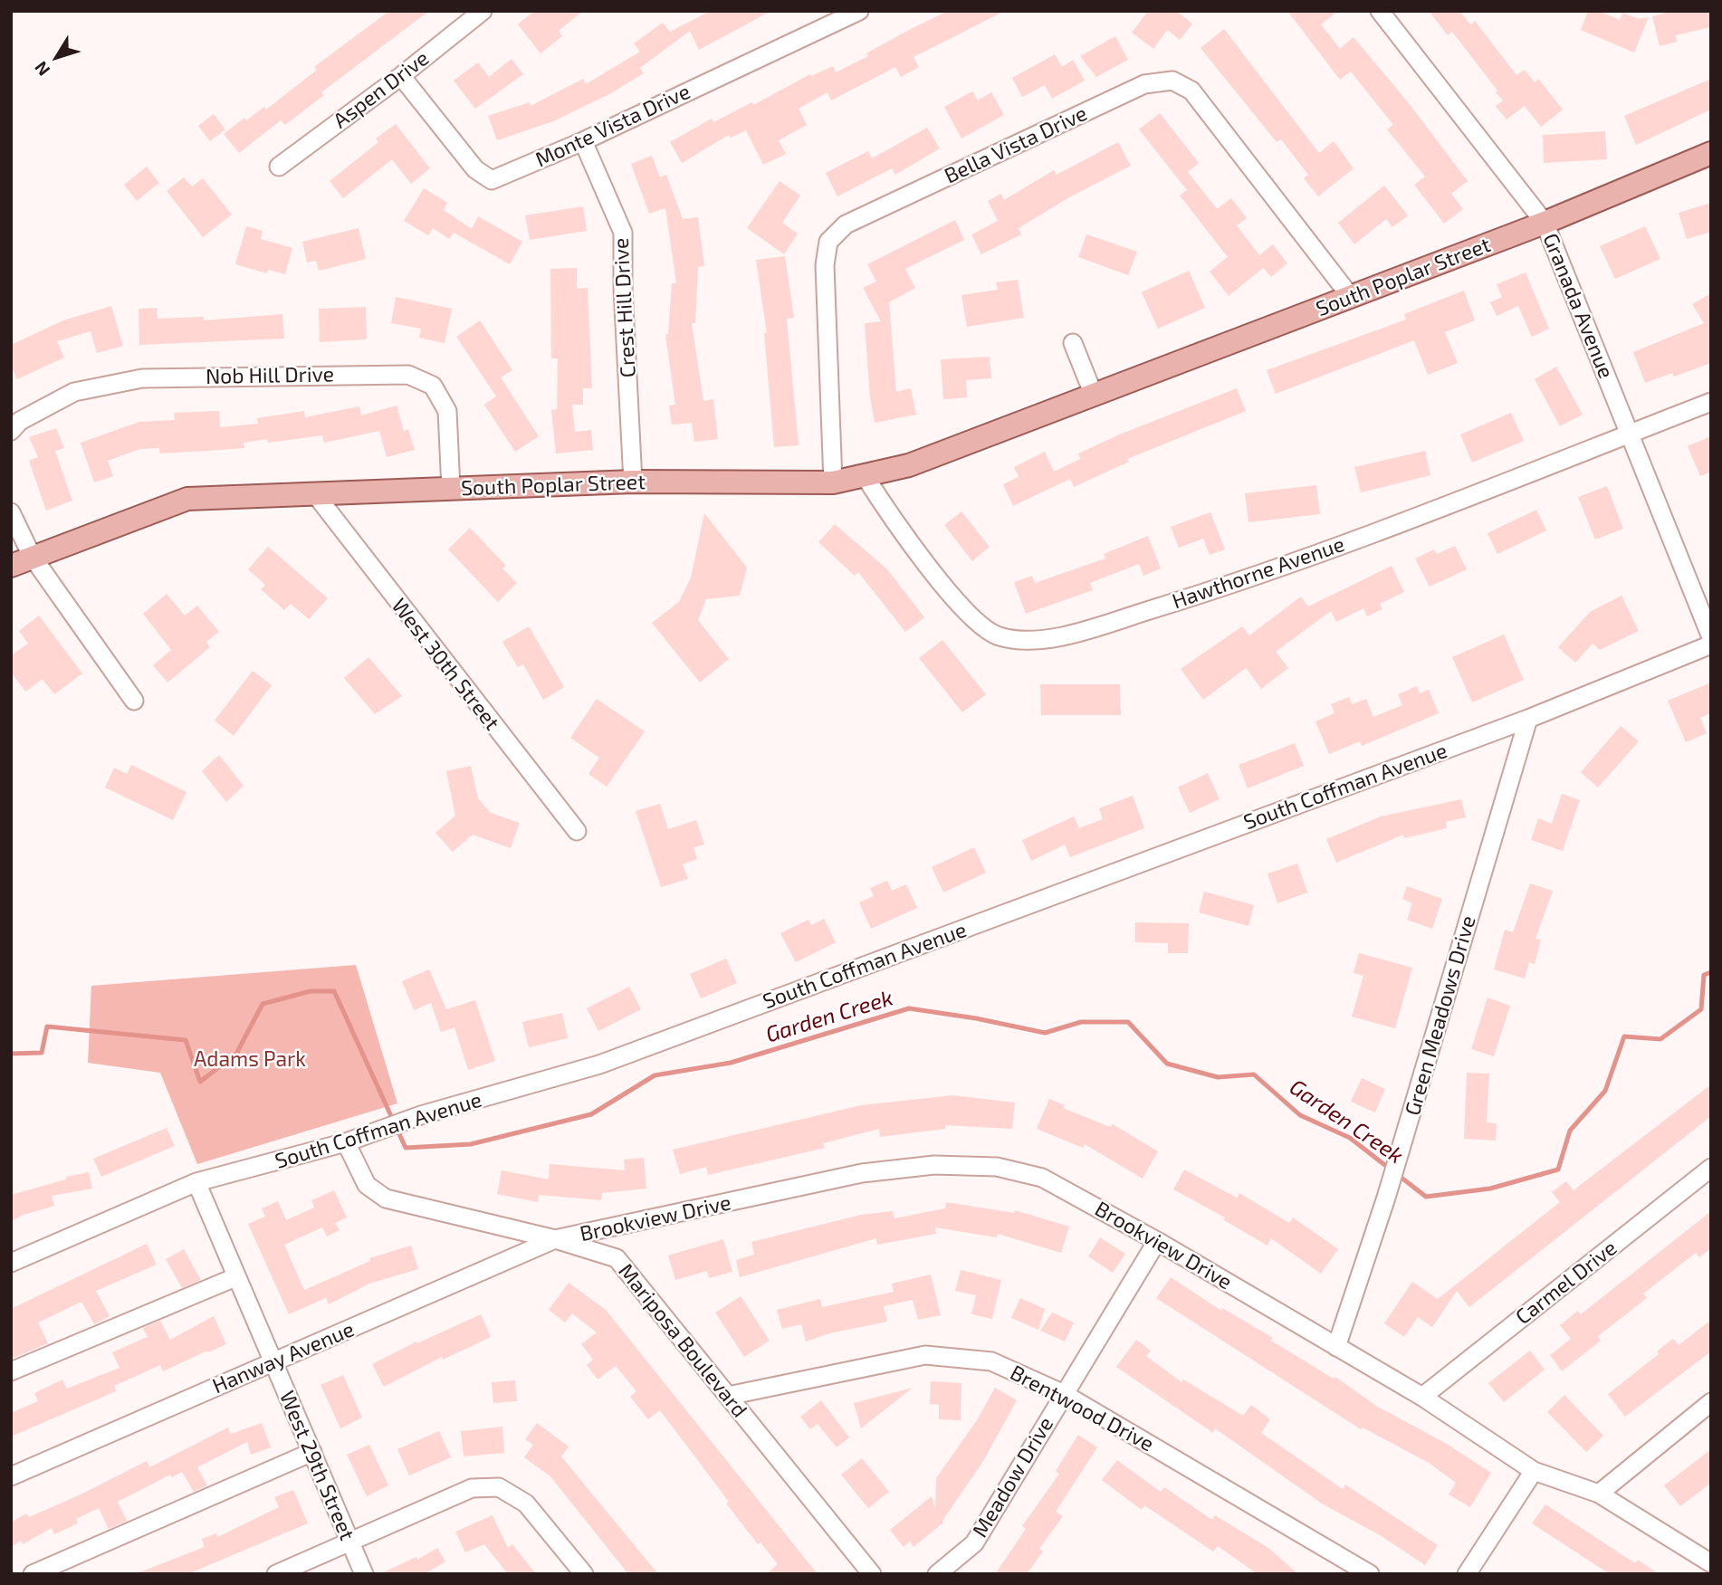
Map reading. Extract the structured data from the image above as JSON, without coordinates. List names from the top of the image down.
{
  "streets": {
    "main road": ["South Poplar Street"],
    "street": [
      "Aspen Drive",
      "Monte Vista Drive",
      "Bella Vista Drive",
      "Granada Avenue",
      "Crest Hill Drive",
      "Nob Hill Drive",
      "Hawthorne Avenue",
      "West 30th Street",
      "South Coffman Avenue",
      "Green Meadows Drive",
      "Brookview Drive",
      "Carmel Drive",
      "Mariposa Boulevard",
      "Hanway Avenue",
      "Brentwood Drive",
      "West 29th Street",
      "Meadow Drive"
    ]
  },
  "crossings": [
    ["Aspen Drive", "Monte Vista Drive"],
    ["Monte Vista Drive", "Crest Hill Drive"],
    ["Bella Vista Drive", "South Poplar Street"],
    ["South Poplar Street", "Granada Avenue"],
    ["South Poplar Street", "Crest Hill Drive"],
    ["South Poplar Street", "Nob Hill Drive"],
    ["South Poplar Street", "Hawthorne Avenue"],
    ["South Poplar Street", "West 30th Street"],
    ["Granada Avenue", "Hawthorne Avenue"],
    ["South Coffman Avenue", "Green Meadows Drive"],
    ["South Coffman Avenue", "Mariposa Boulevard"],
    ["South Coffman Avenue", "West 29th Street"],
    ["Green Meadows Drive", "Brookview Drive"],
    ["Brookview Drive", "Carmel Drive"],
    ["Brookview Drive", "Mariposa Boulevard"],
    ["Brookview Drive", "Hanway Avenue"],
    ["Brookview Drive", "Meadow Drive"],
    ["Mariposa Boulevard", "Hanway Avenue"],
    ["Mariposa Boulevard", "Brentwood Drive"],
    ["Hanway Avenue", "West 29th Street"],
    ["Brentwood Drive", "Meadow Drive"]
  ],
  "water": ["Garden Creek"],
  "parks": ["Adams Park"],
  "north": "bottom left"
}
